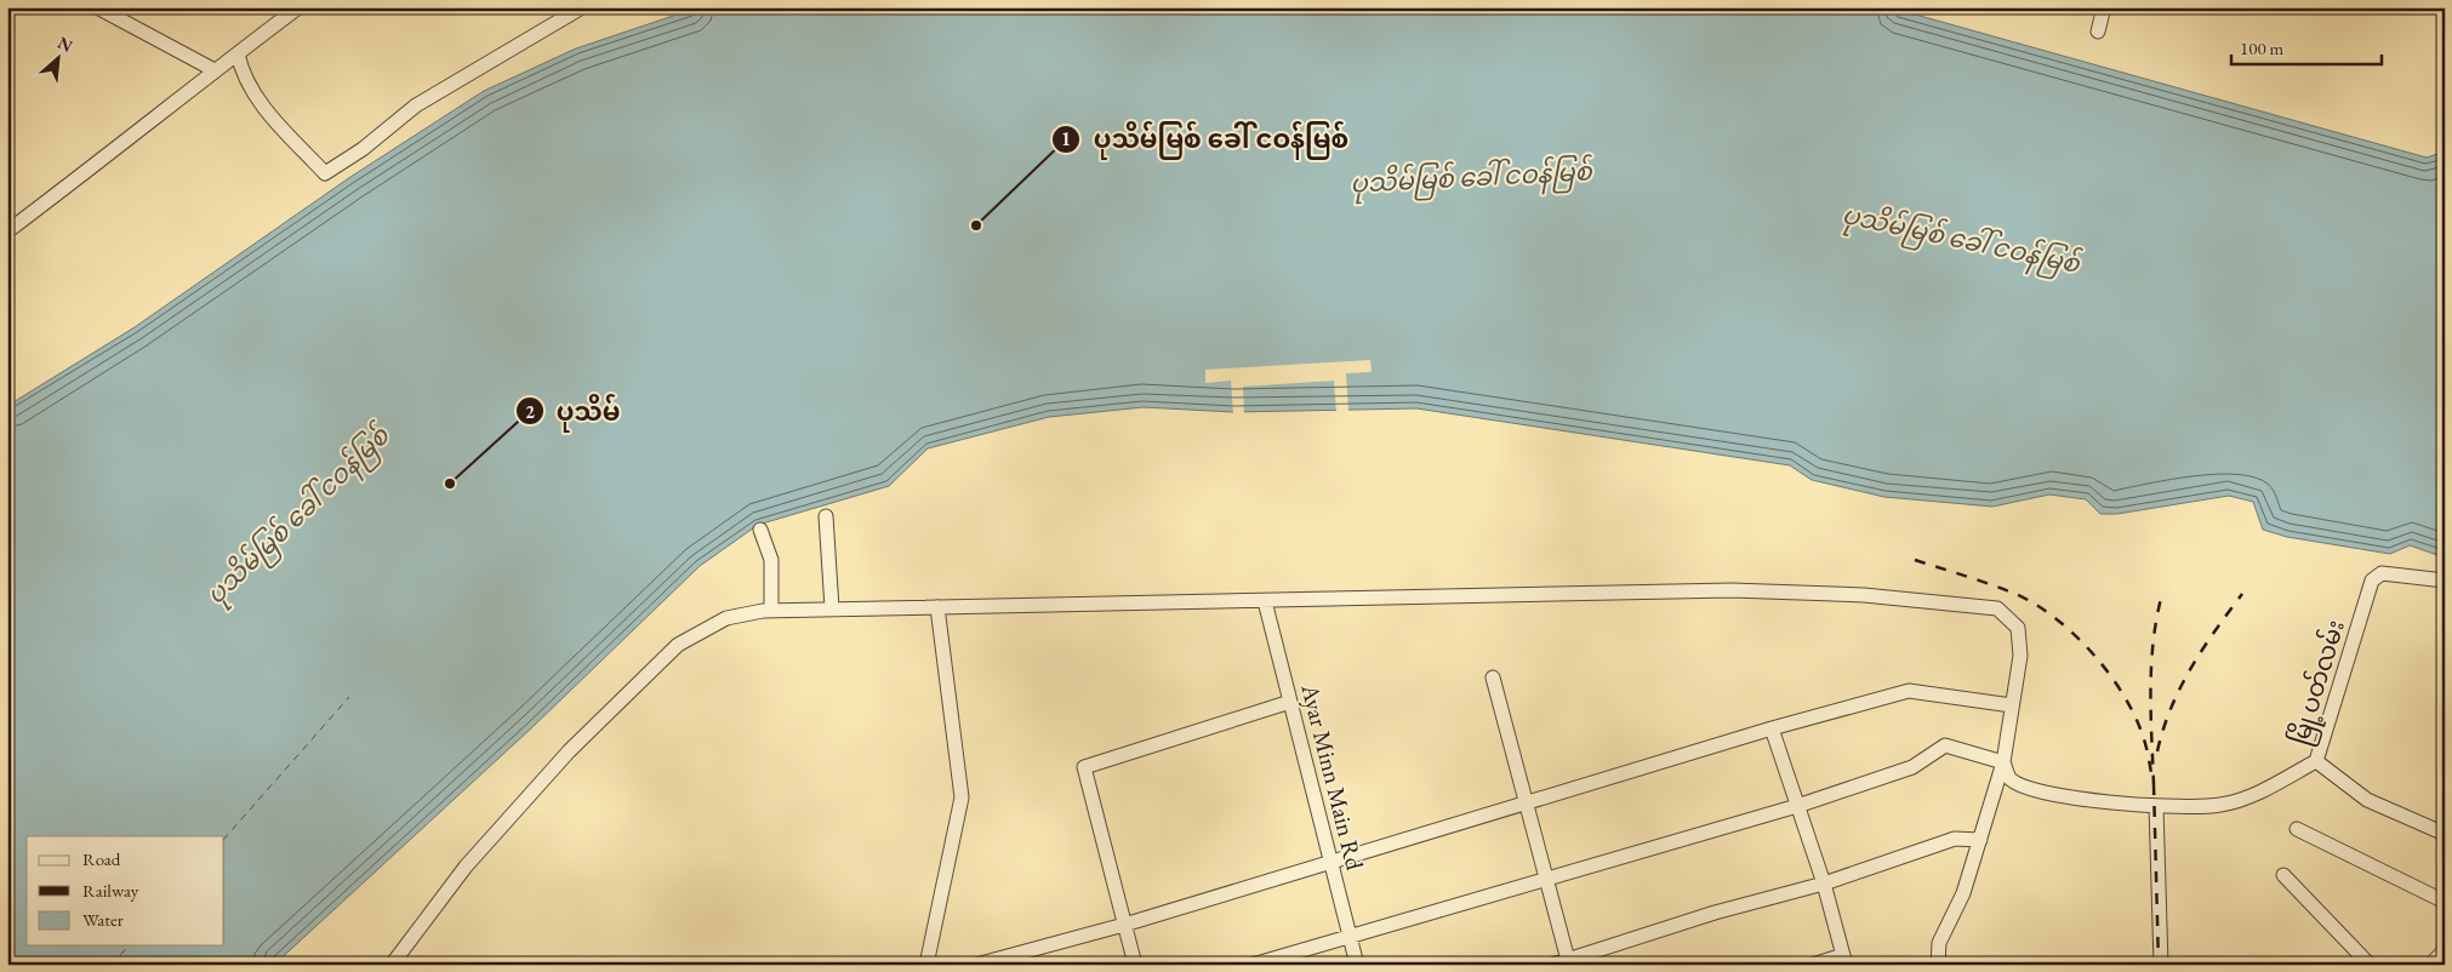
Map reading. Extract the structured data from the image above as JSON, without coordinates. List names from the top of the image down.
{
  "streets": {
    "street": ["မြို့ပတ်လမ်း", "Ayar Minn Main Rd"]
  },
  "water": ["ပုသိမ်မြစ် ခေါ် ငဝန်မြစ်"],
  "places": ["ပုသိမ်မြစ် ခေါ် ငဝန်မြစ်", "ပုသိမ်"],
  "legend": ["Road", "Railway", "Water"],
  "scale_bar": "100 m",
  "north": "top right"
}
